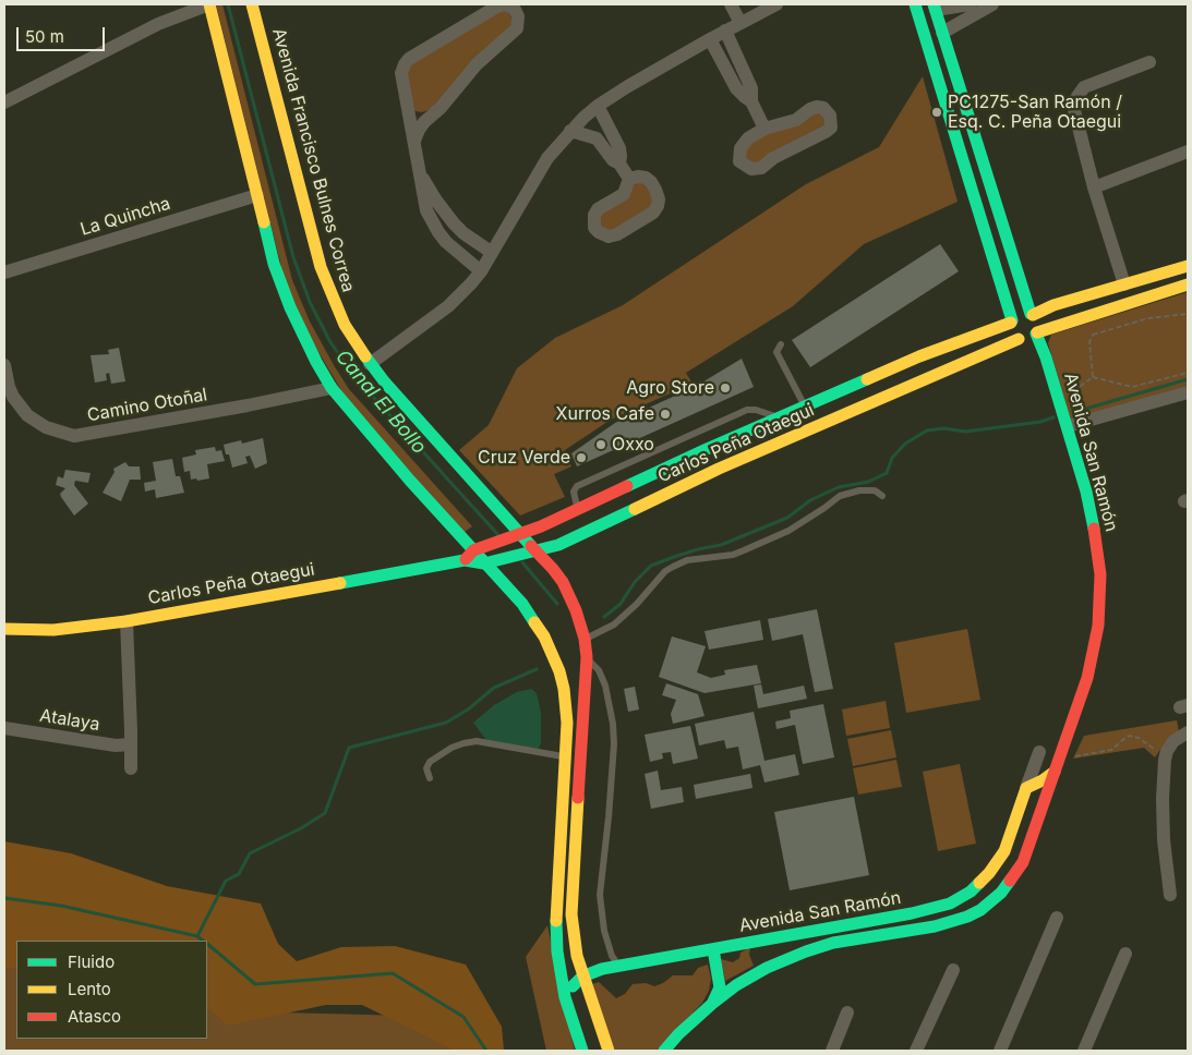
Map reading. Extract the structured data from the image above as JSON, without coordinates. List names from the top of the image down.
{
  "streets": {
    "street": [
      "Avenida Francisco Bulnes Correa",
      "La Quincha",
      "Camino Otoñal",
      "Carlos Peña Otaegui",
      "Avenida San Ramón",
      "Atalaya"
    ]
  },
  "crossings": [
    ["Avenida Francisco Bulnes Correa", "Carlos Peña Otaegui"],
    ["Avenida Francisco Bulnes Correa", "Avenida San Ramón"],
    ["Carlos Peña Otaegui", "Avenida San Ramón"]
  ],
  "water": ["Canal El Bollo"],
  "places": [
    "PC1275-San Ramón / Esq. C. Peña Otaegui",
    "Agro Store",
    "Xurros Cafe",
    "Oxxo",
    "Cruz Verde"
  ],
  "legend": ["Fluido", "Lento", "Atasco"],
  "scale_bar": "50 m"
}
